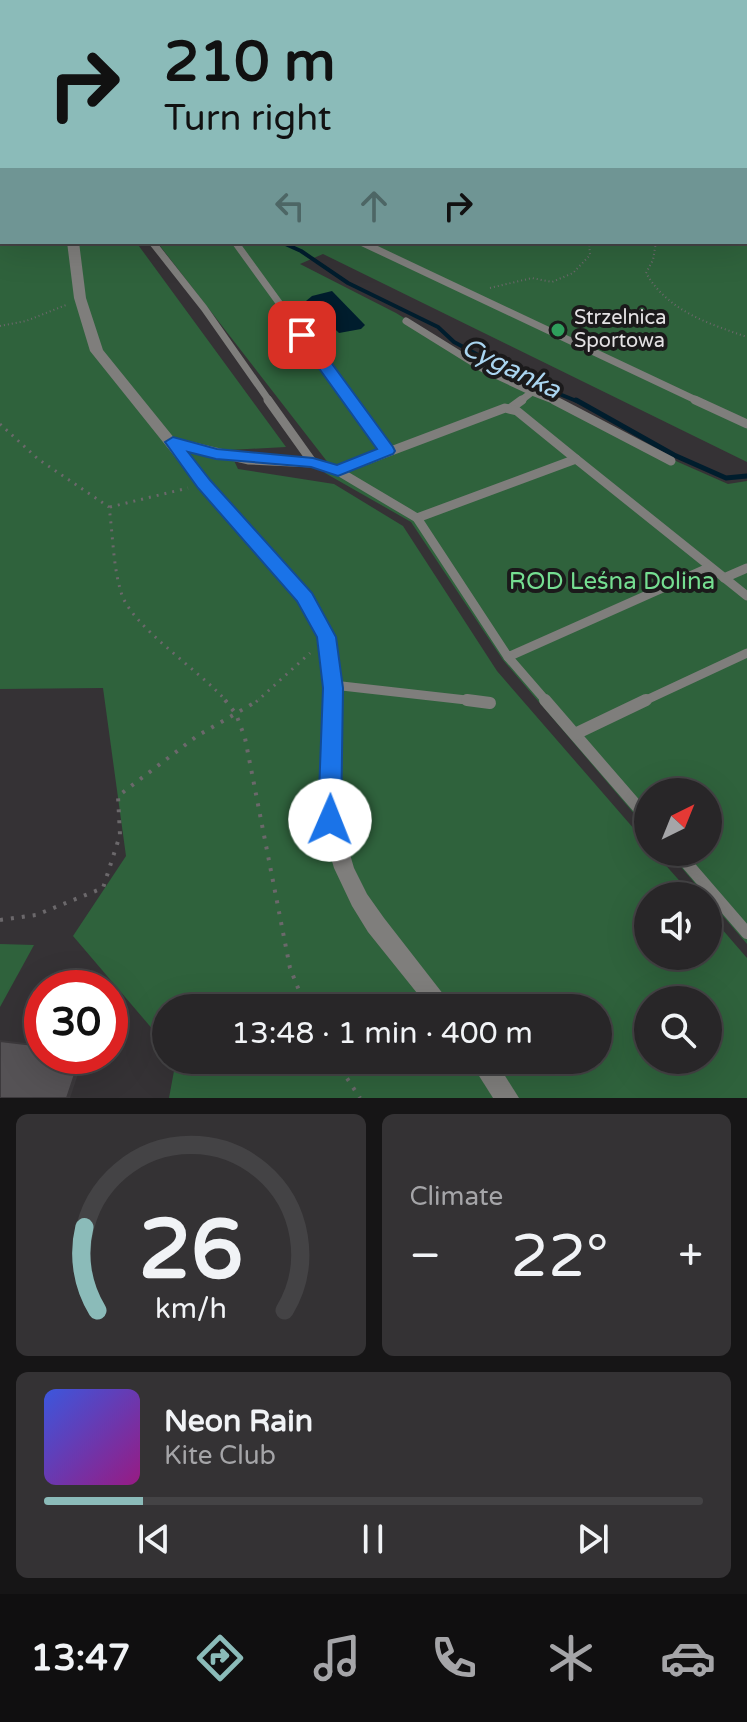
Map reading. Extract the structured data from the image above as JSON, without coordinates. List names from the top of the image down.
{
  "water": ["Cyganka"],
  "parks": ["ROD Leśna Dolina"],
  "places": ["Strzelnica Sportowa"],
  "north": "top right",
  "page": {
    "turn": ["210 m", "Turn right"],
    "limit": "30",
    "trip": "13:48 · 1 min · 400 m",
    "tile": "Climate",
    "heat": ["−", "22°", "+"],
    "song": ["Neon Rain", "Kite Club"],
    "tabs": "13:47",
    "gauge": ["26", "km/h"]
  }
}
